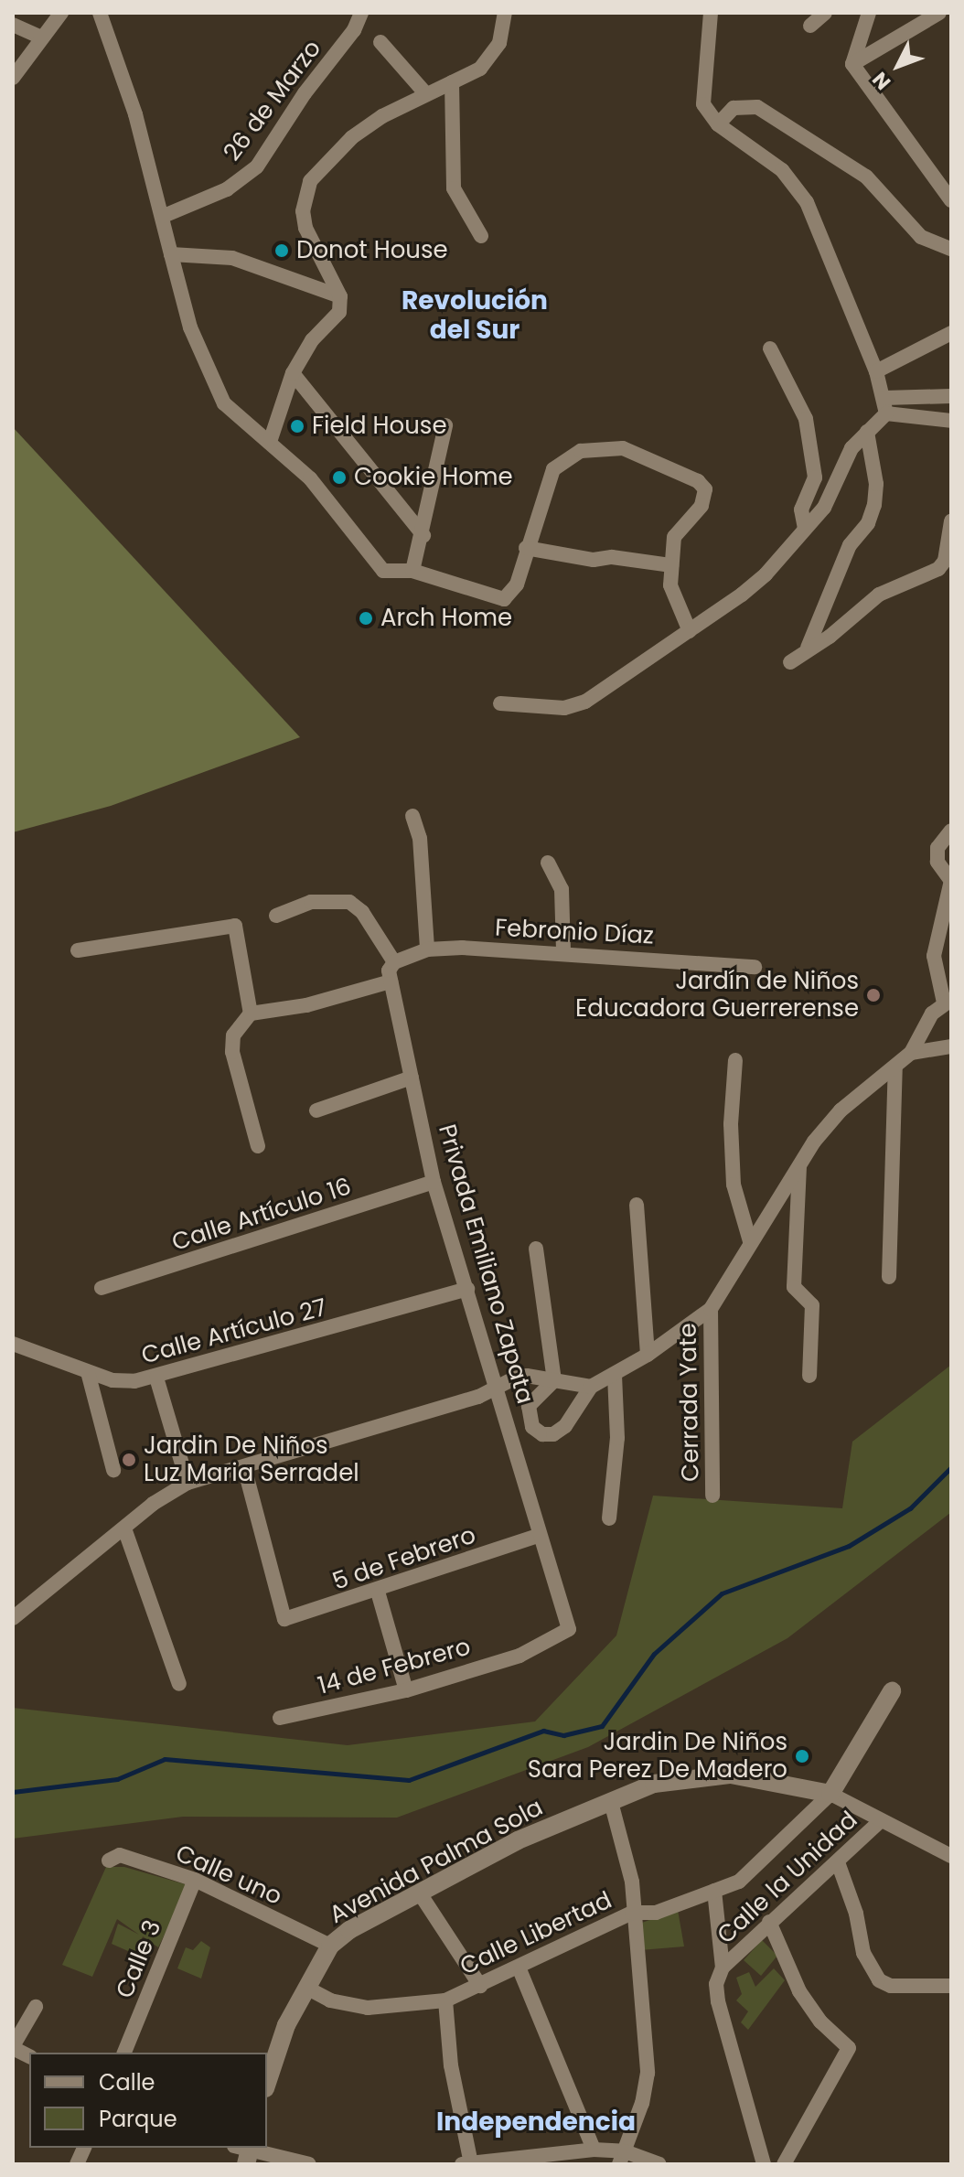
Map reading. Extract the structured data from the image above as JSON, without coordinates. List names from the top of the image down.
{
  "streets": {
    "street": [
      "26 de Marzo",
      "Febronio Díaz",
      "Calle Artículo 16",
      "Privada Emiliano Zapata",
      "Calle Artículo 27",
      "Cerrada Yate",
      "5 de Febrero",
      "14 de Febrero",
      "Avenida Palma Sola",
      "Calle uno",
      "Calle la Unidad",
      "Calle Libertad",
      "Calle 3"
    ]
  },
  "crossings": [
    ["Febronio Díaz", "Privada Emiliano Zapata"],
    ["Calle Artículo 16", "Privada Emiliano Zapata"],
    ["Privada Emiliano Zapata", "Calle Artículo 27"],
    ["Privada Emiliano Zapata", "5 de Febrero"],
    ["Privada Emiliano Zapata", "14 de Febrero"],
    ["Avenida Palma Sola", "Calle uno"],
    ["Avenida Palma Sola", "Calle Libertad"],
    ["Calle uno", "Calle 3"],
    ["Calle la Unidad", "Calle Libertad"]
  ],
  "districts": ["Revolución del Sur", "Independencia"],
  "places": [
    "Donot House",
    "Field House",
    "Cookie Home",
    "Arch Home",
    "Jardín de Niños Educadora Guerrerense",
    "Jardin De Niños Luz Maria Serradel",
    "Jardin De Niños Sara Perez De Madero"
  ],
  "legend": ["Calle", "Parque"],
  "north": "bottom left"
}
